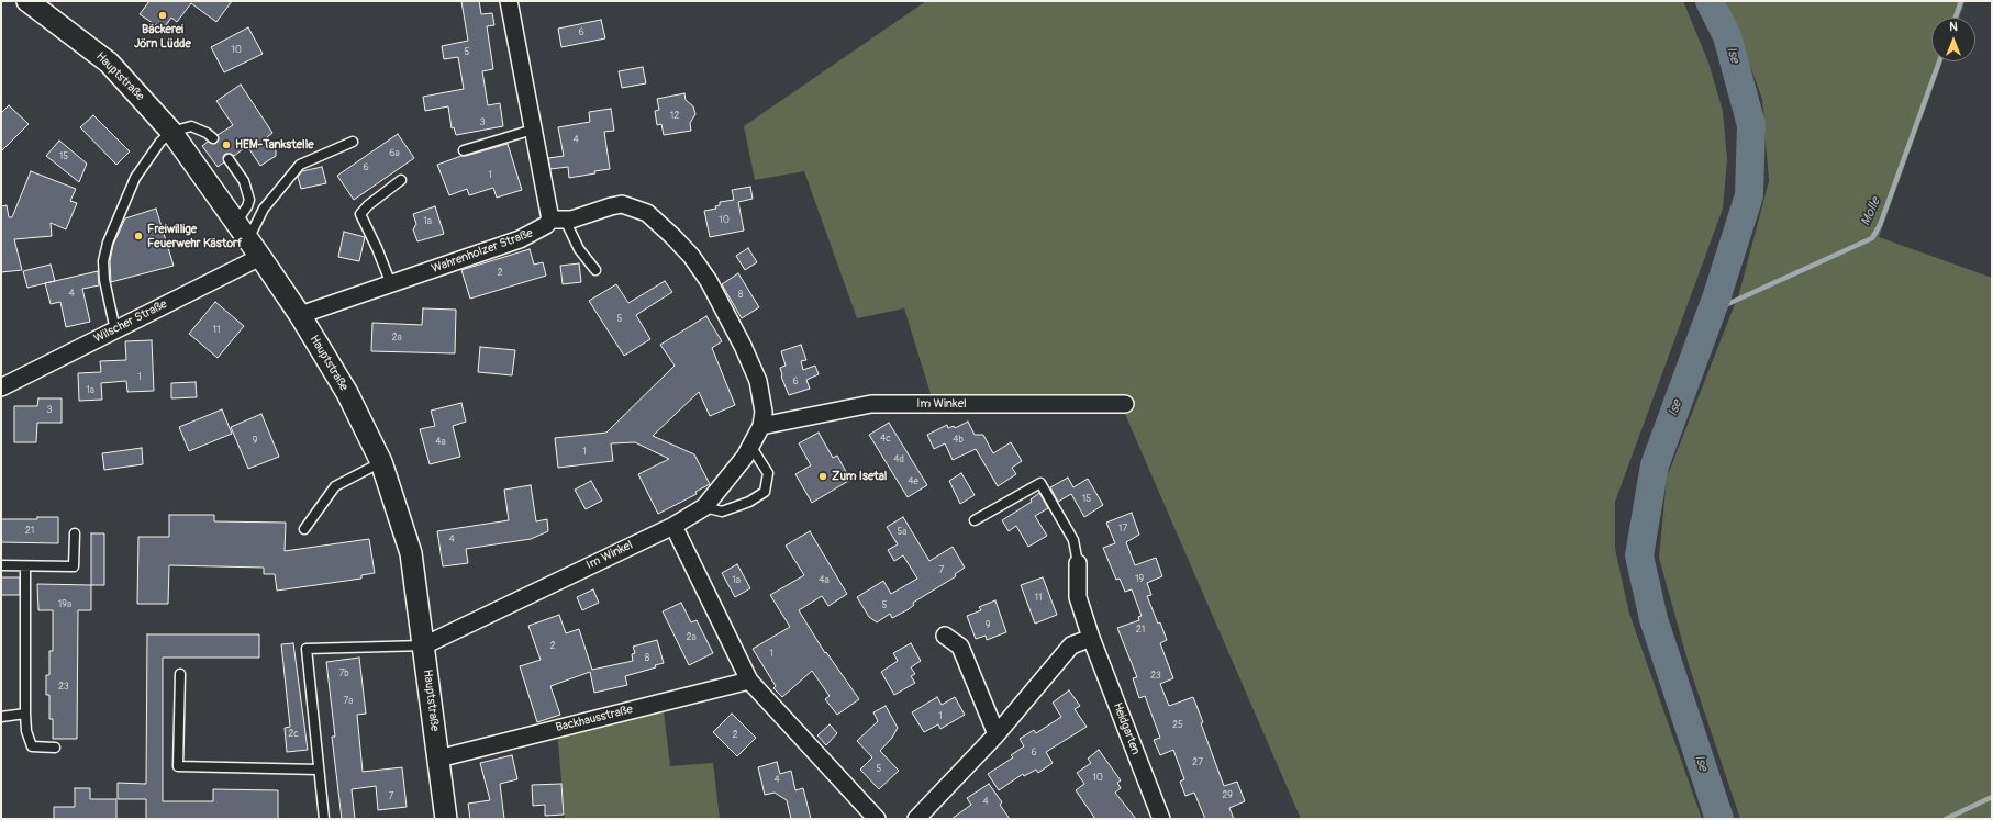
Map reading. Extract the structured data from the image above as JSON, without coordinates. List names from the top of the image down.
{
  "streets": {
    "street": [
      "Hauptstraße",
      "Wahrenholzer Straße",
      "Wilscher Straße",
      "Im Winkel",
      "Backhausstraße",
      "Heidgarten"
    ]
  },
  "crossings": [
    ["Hauptstraße", "Wahrenholzer Straße"],
    ["Hauptstraße", "Wilscher Straße"],
    ["Hauptstraße", "Im Winkel"],
    ["Hauptstraße", "Backhausstraße"],
    ["Wahrenholzer Straße", "Im Winkel"]
  ],
  "water": ["Ise", "Molle"],
  "places": [
    "Bäckerei Jörn Lüdde",
    "HEM-Tankstelle",
    "Freiwillige Feuerwehr Kästorf",
    "Zum Isetal"
  ],
  "house_numbers": [
    "6",
    "10",
    "5",
    "12",
    "3",
    "4",
    "6a",
    "15",
    "6",
    "1",
    "10",
    "1a",
    "2",
    "4",
    "8",
    "5",
    "11",
    "2a",
    "1",
    "6",
    "1a",
    "3",
    "4c",
    "4b",
    "9",
    "4a",
    "1",
    "4d",
    "4e",
    "15",
    "17",
    "21",
    "5a",
    "4",
    "7",
    "19",
    "1a",
    "4a",
    "11",
    "19a",
    "5",
    "9",
    "21",
    "2a",
    "2",
    "1",
    "8",
    "7b",
    "23",
    "23",
    "7a",
    "1",
    "25",
    "2c",
    "2",
    "6",
    "27",
    "5",
    "10",
    "4",
    "29",
    "7",
    "4"
  ],
  "north": "top"
}
